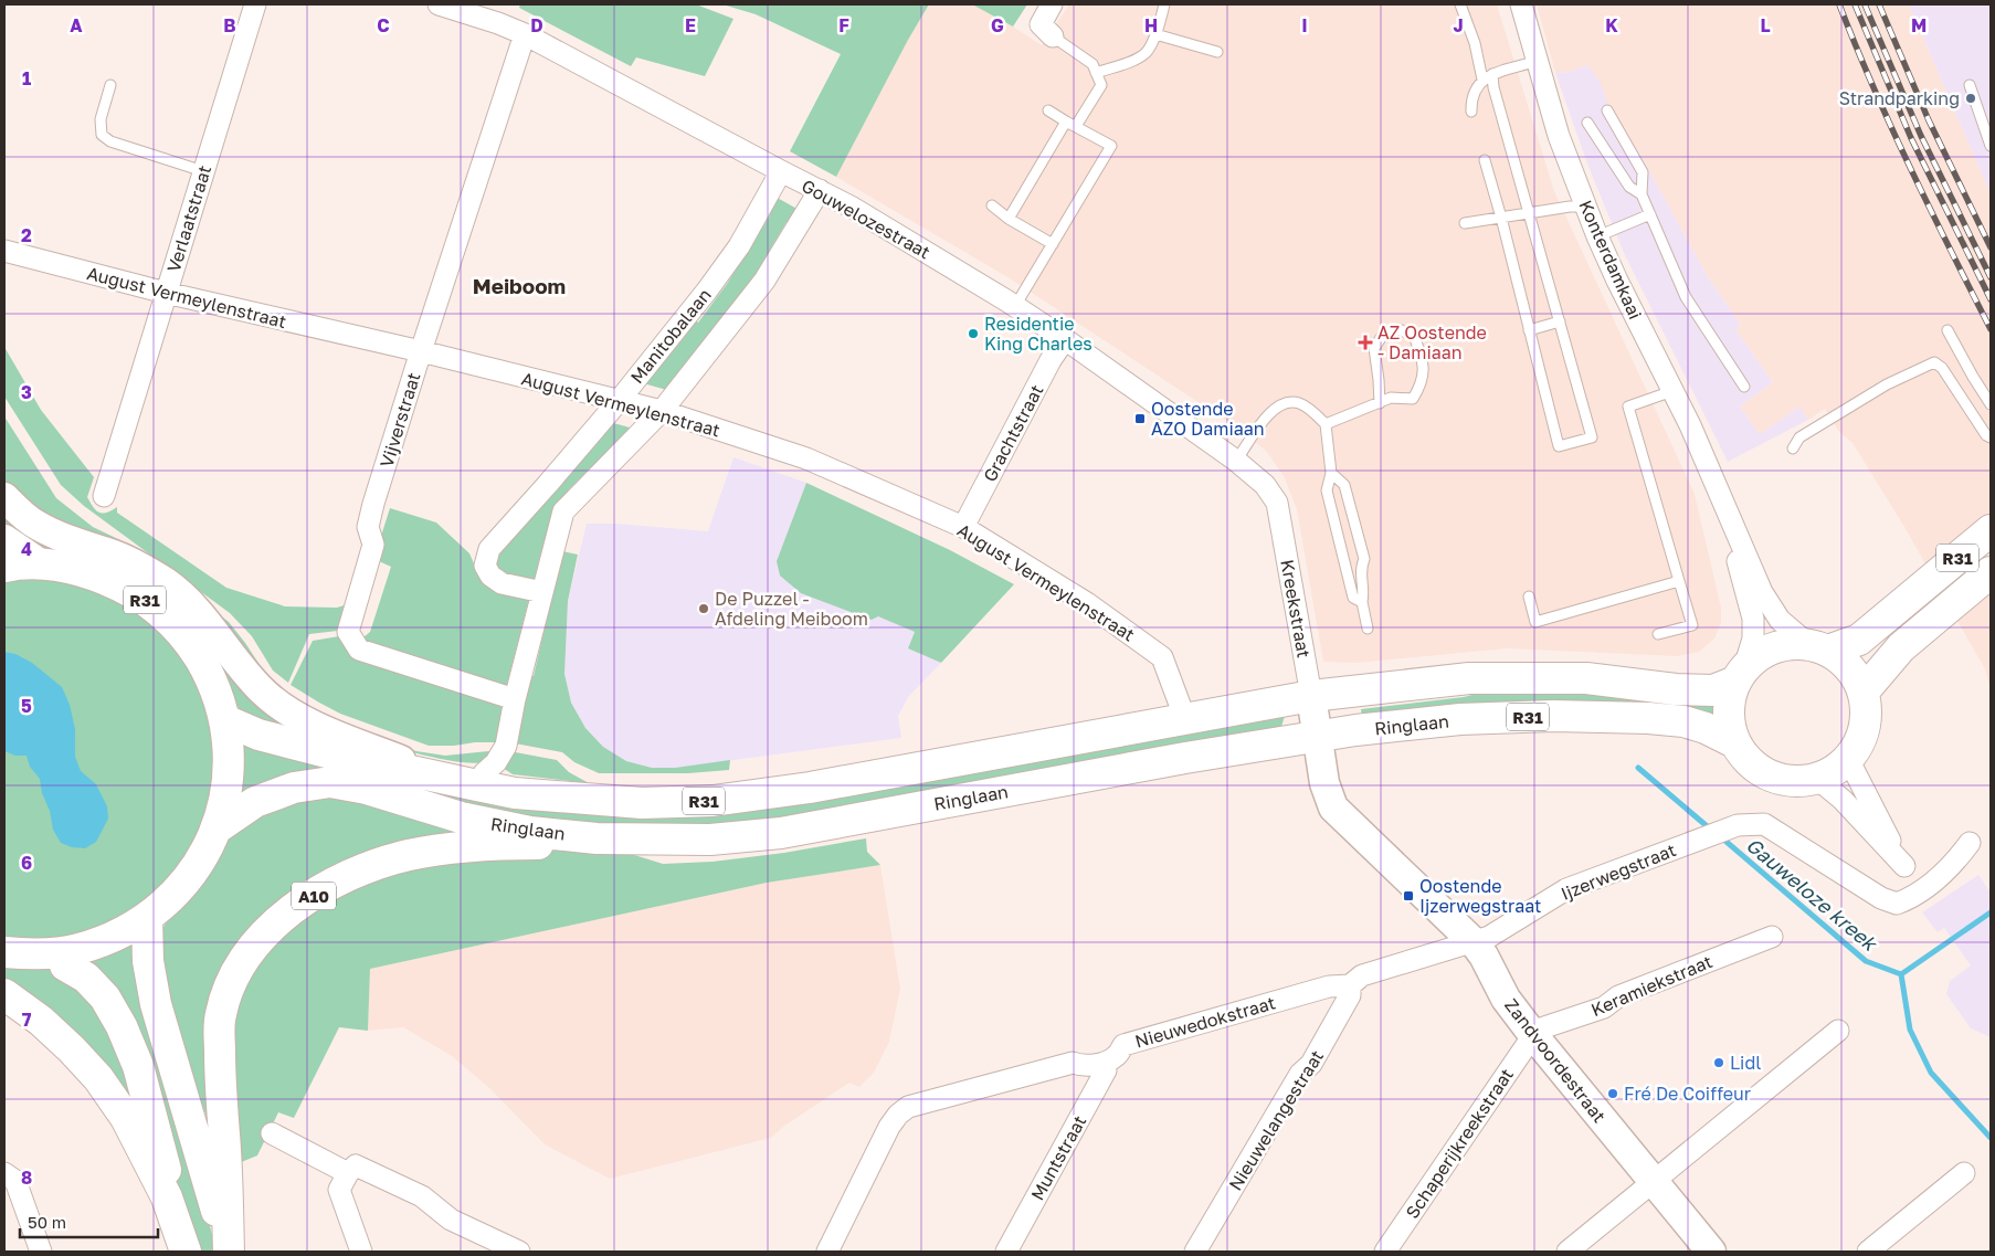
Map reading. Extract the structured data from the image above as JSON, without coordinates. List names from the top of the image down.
{
  "streets": {
    "main road": [
      "R31",
      "Kreekstraat",
      "Ringlaan",
      "A10",
      "Zandvoordestraat"
    ],
    "street": [
      "Verlaatstraat",
      "Gouwelozestraat",
      "Konterdamkaai",
      "August Vermeylenstraat",
      "Manitobalaan",
      "Vijverstraat",
      "Grachtstraat",
      "Ijzerwegstraat",
      "Keramiekstraat",
      "Nieuwedokstraat",
      "Nieuwelangestraat",
      "Schaperijkreekstraat",
      "Muntstraat"
    ]
  },
  "crossings": [
    ["Verlaatstraat", "August Vermeylenstraat"],
    ["Gouwelozestraat", "Manitobalaan"],
    ["Gouwelozestraat", "Vijverstraat"],
    ["Gouwelozestraat", "Grachtstraat"],
    ["Gouwelozestraat", "Kreekstraat"],
    ["Konterdamkaai", "R31"],
    ["Konterdamkaai", "Ringlaan"],
    ["August Vermeylenstraat", "Manitobalaan"],
    ["August Vermeylenstraat", "Vijverstraat"],
    ["August Vermeylenstraat", "Grachtstraat"],
    ["August Vermeylenstraat", "Ringlaan"],
    ["R31", "Ringlaan"],
    ["R31", "A10"],
    ["Kreekstraat", "Ringlaan"],
    ["Kreekstraat", "Zandvoordestraat"],
    ["Ringlaan", "A10"],
    ["Ringlaan", "Zandvoordestraat"],
    ["Ijzerwegstraat", "Nieuwedokstraat"],
    ["Ijzerwegstraat", "Zandvoordestraat"],
    ["Keramiekstraat", "Zandvoordestraat"],
    ["Keramiekstraat", "Schaperijkreekstraat"],
    ["Nieuwedokstraat", "Zandvoordestraat"],
    ["Nieuwedokstraat", "Nieuwelangestraat"],
    ["Nieuwedokstraat", "Muntstraat"],
    ["Zandvoordestraat", "Schaperijkreekstraat"]
  ],
  "districts": ["Meiboom"],
  "water": ["Gauweloze kreek"],
  "places": {
    "other": [
      "Strandparking",
      "Residentie King Charles",
      "De Puzzel - Afdeling Meiboom",
      "Lidl",
      "Fré De Coiffeur"
    ],
    "health": ["AZ Oostende - Damiaan"],
    "transit": ["Oostende AZO Damiaan", "Oostende Ijzerwegstraat"]
  },
  "scale_bar": "50 m",
  "grid": {
    "columns": [
      "A",
      "B",
      "C",
      "D",
      "E",
      "F",
      "G",
      "H",
      "I",
      "J",
      "K",
      "L",
      "M"
    ],
    "rows": [
      "1",
      "2",
      "3",
      "4",
      "5",
      "6",
      "7",
      "8"
    ]
  }
}
